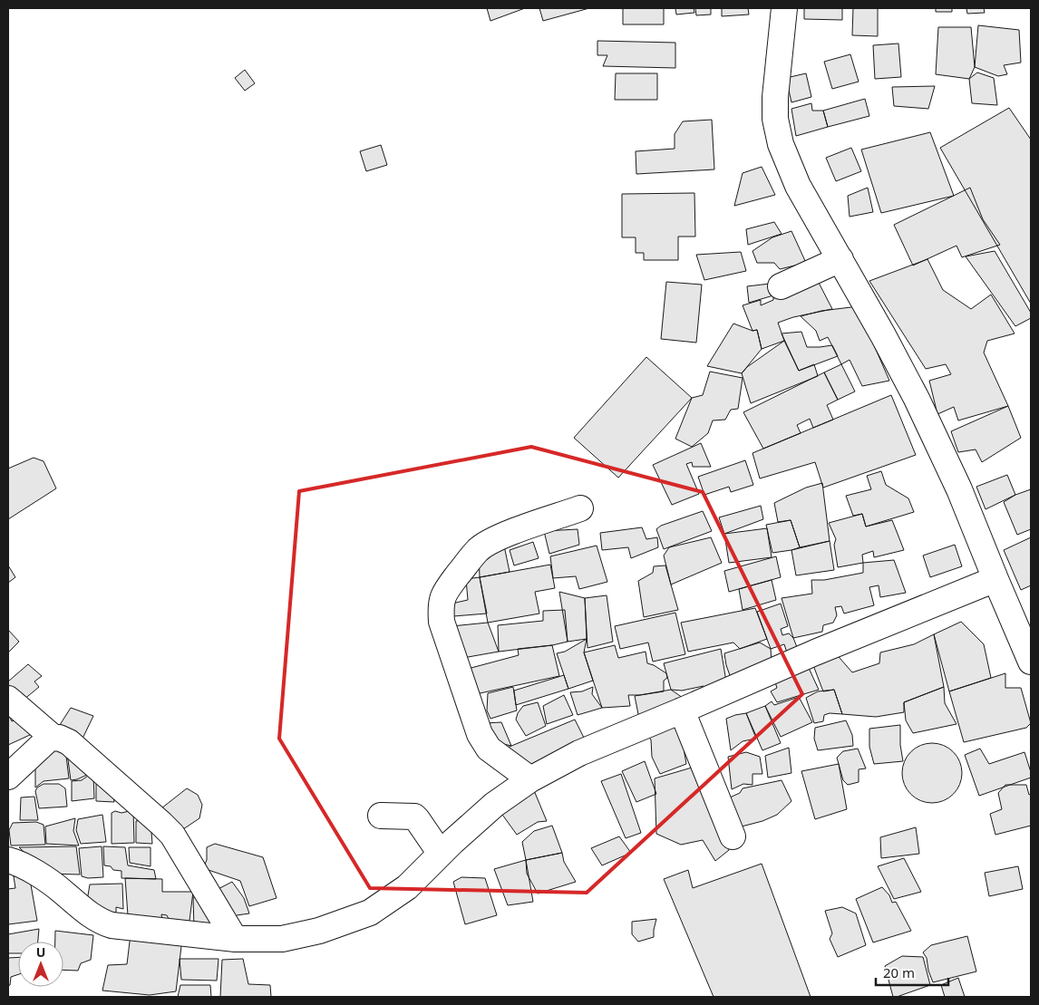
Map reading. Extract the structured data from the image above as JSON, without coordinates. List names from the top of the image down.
{
  "scale_bar": "20 m",
  "north": "top"
}
